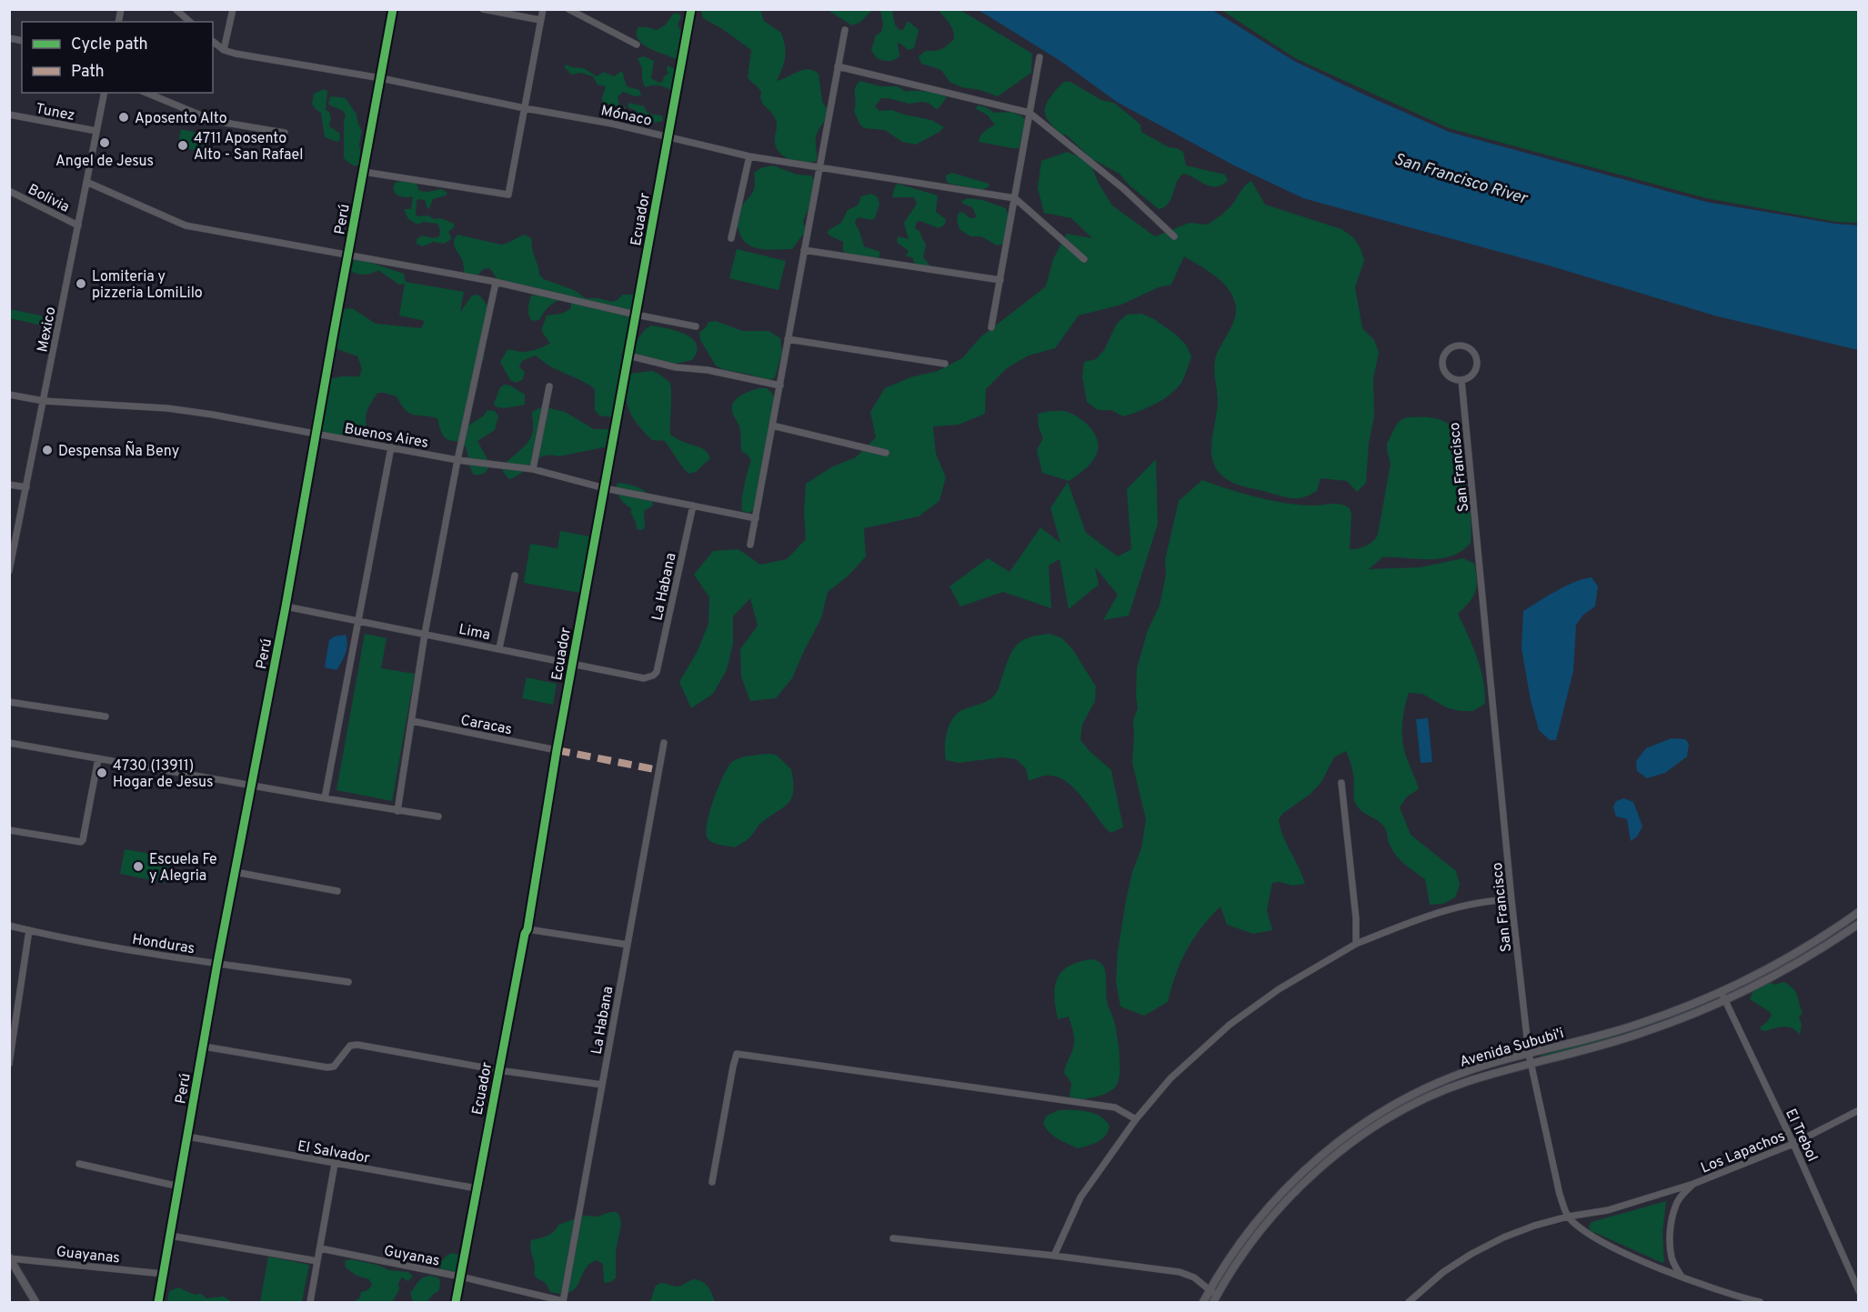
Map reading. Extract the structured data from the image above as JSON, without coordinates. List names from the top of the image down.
{
  "streets": {
    "street": [
      "Tunez",
      "Mónaco",
      "Bolivia",
      "Perú",
      "Ecuador",
      "Mexico",
      "Buenos Aires",
      "San Francisco",
      "La Habana",
      "Lima",
      "Caracas",
      "Honduras",
      "Avenida Sububi'i",
      "El Trebol",
      "El Salvador",
      "Los Lapachos",
      "Guayanas",
      "Guyanas"
    ]
  },
  "crossings": [
    ["Tunez", "Mexico"],
    ["Mónaco", "Perú"],
    ["Mónaco", "Ecuador"],
    ["Bolivia", "Mexico"],
    ["Perú", "Buenos Aires"],
    ["Perú", "Lima"],
    ["Perú", "Honduras"],
    ["Perú", "El Salvador"],
    ["Perú", "Guayanas"],
    ["Ecuador", "Buenos Aires"],
    ["Ecuador", "Lima"],
    ["Ecuador", "Caracas"],
    ["Ecuador", "El Salvador"],
    ["Ecuador", "Guyanas"],
    ["Mexico", "Buenos Aires"],
    ["Buenos Aires", "La Habana"],
    ["San Francisco", "Avenida Sububi'i"],
    ["San Francisco", "Los Lapachos"],
    ["La Habana", "Lima"],
    ["La Habana", "Guyanas"],
    ["Avenida Sububi'i", "El Trebol"],
    ["El Trebol", "Los Lapachos"]
  ],
  "water": ["San Francisco River"],
  "places": [
    "Aposento Alto",
    "Angel de Jesus",
    "4711 Aposento Alto - San Rafael",
    "Lomiteria y pizzeria LomiLilo",
    "Despensa Ña Beny",
    "4730 (13911) Hogar de Jesus",
    "Escuela Fe y Alegria"
  ],
  "legend": ["Cycle path", "Path"]
}
